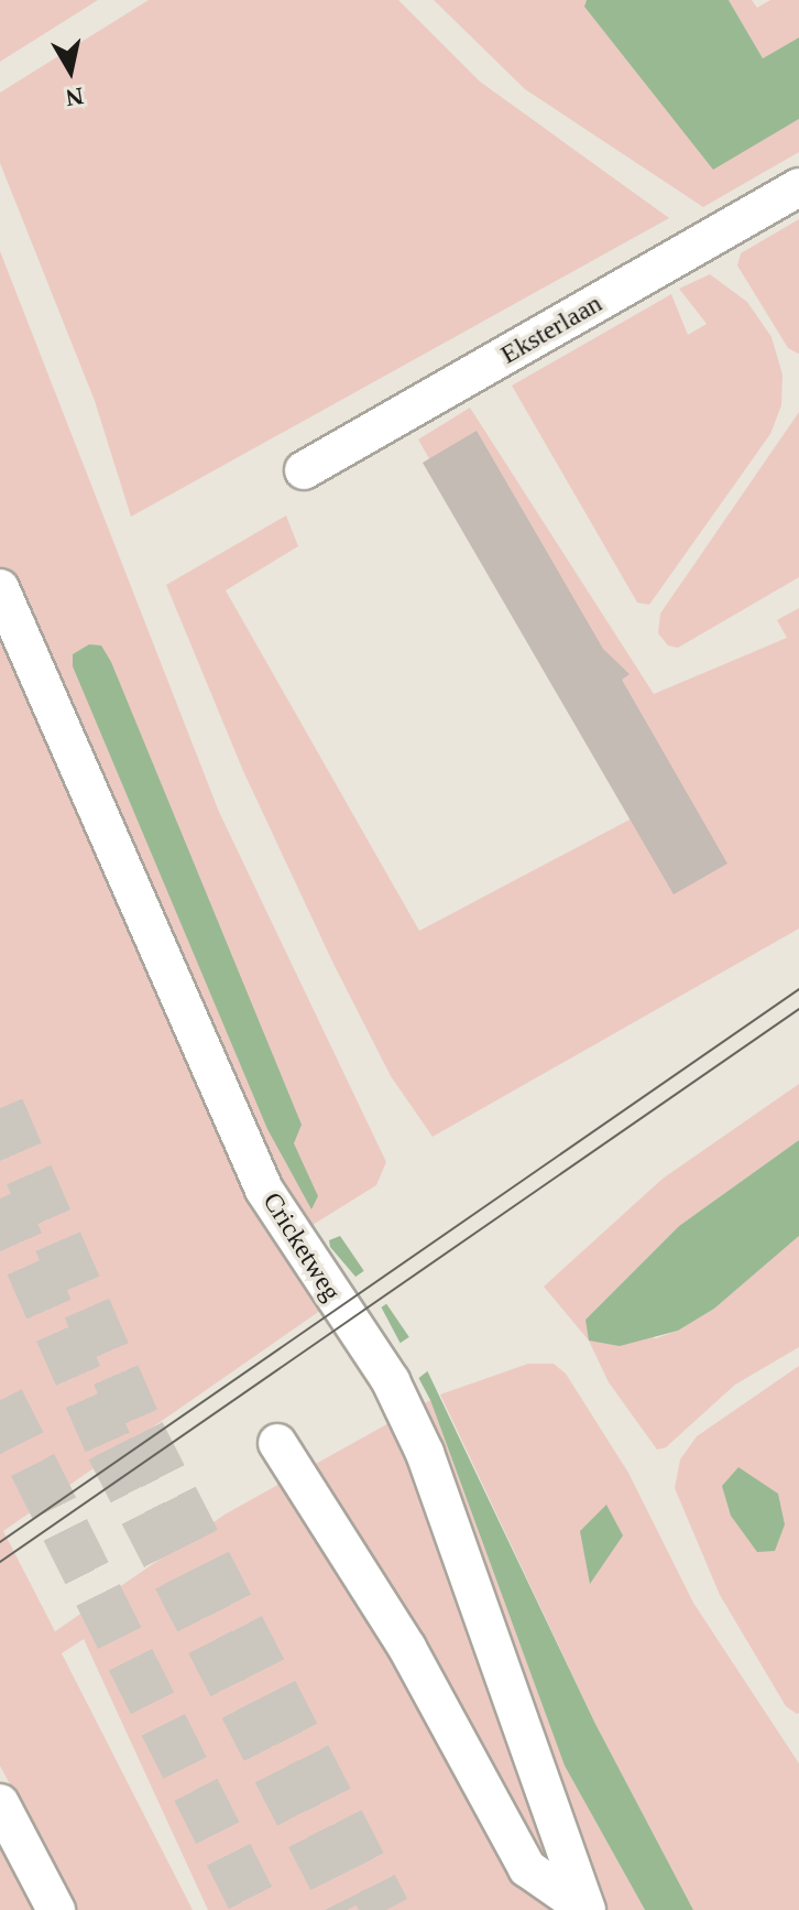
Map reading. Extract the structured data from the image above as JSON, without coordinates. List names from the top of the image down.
{
  "streets": {
    "street": ["Eksterlaan", "Cricketweg"]
  },
  "north": "bottom"
}
